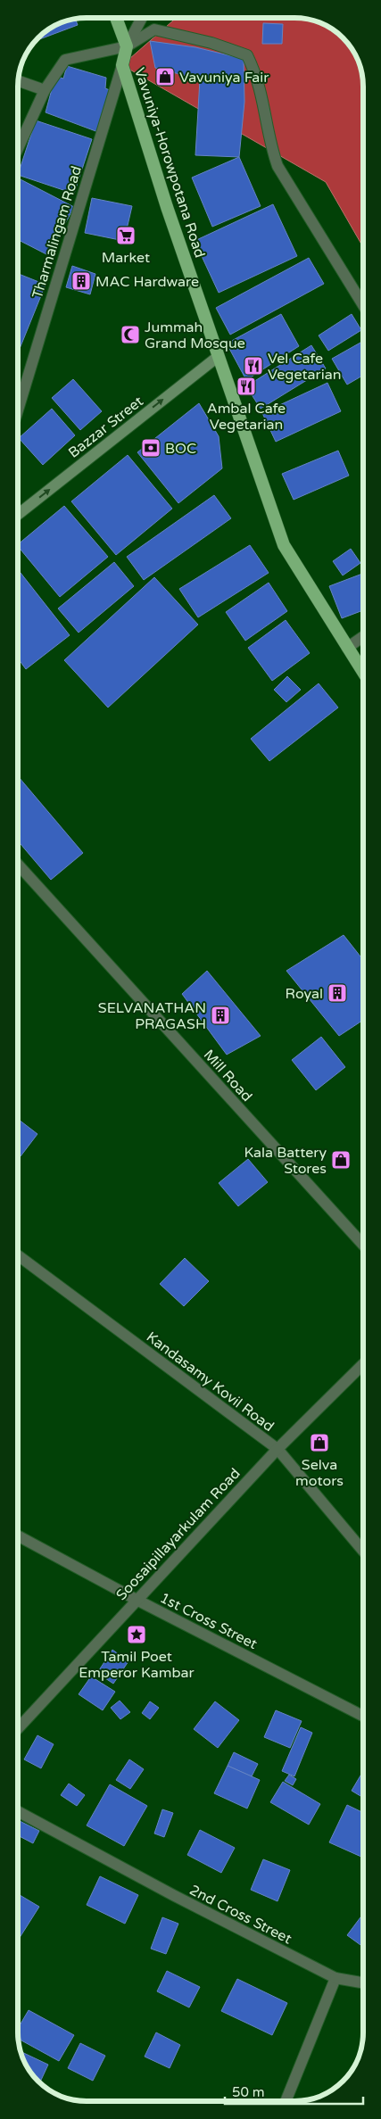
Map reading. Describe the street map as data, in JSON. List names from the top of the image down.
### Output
{
  "streets": {
    "highway": ["Vavuniya-Horowpotana Road"],
    "main road": ["Bazzar Street"],
    "street": [
      "Tharmalingam Road",
      "Mill Road",
      "Kandasamy Kovil Road",
      "Soosaipillayarkulam Road",
      "1st Cross Street",
      "2nd Cross Street"
    ]
  },
  "crossings": [
    ["Vavuniya-Horowpotana Road", "Tharmalingam Road"],
    ["Vavuniya-Horowpotana Road", "Bazzar Street"],
    ["Kandasamy Kovil Road", "Soosaipillayarkulam Road"],
    ["Soosaipillayarkulam Road", "1st Cross Street"]
  ],
  "one_way": ["Bazzar Street"],
  "places": {
    "shop": ["Vavuniya Fair", "Kala Battery Stores", "Selva motors"],
    "supermarket": ["Market"],
    "building": ["MAC Hardware", "Royal", "SELVANATHAN PRAGASH"],
    "mosque": ["Jummah Grand Mosque"],
    "restaurant": ["Vel Cafe Vegetarian", "Ambal Cafe Vegetarian"],
    "bank": ["BOC"],
    "place": ["Tamil Poet Emperor Kambar"]
  },
  "scale_bar": "50 m"
}
